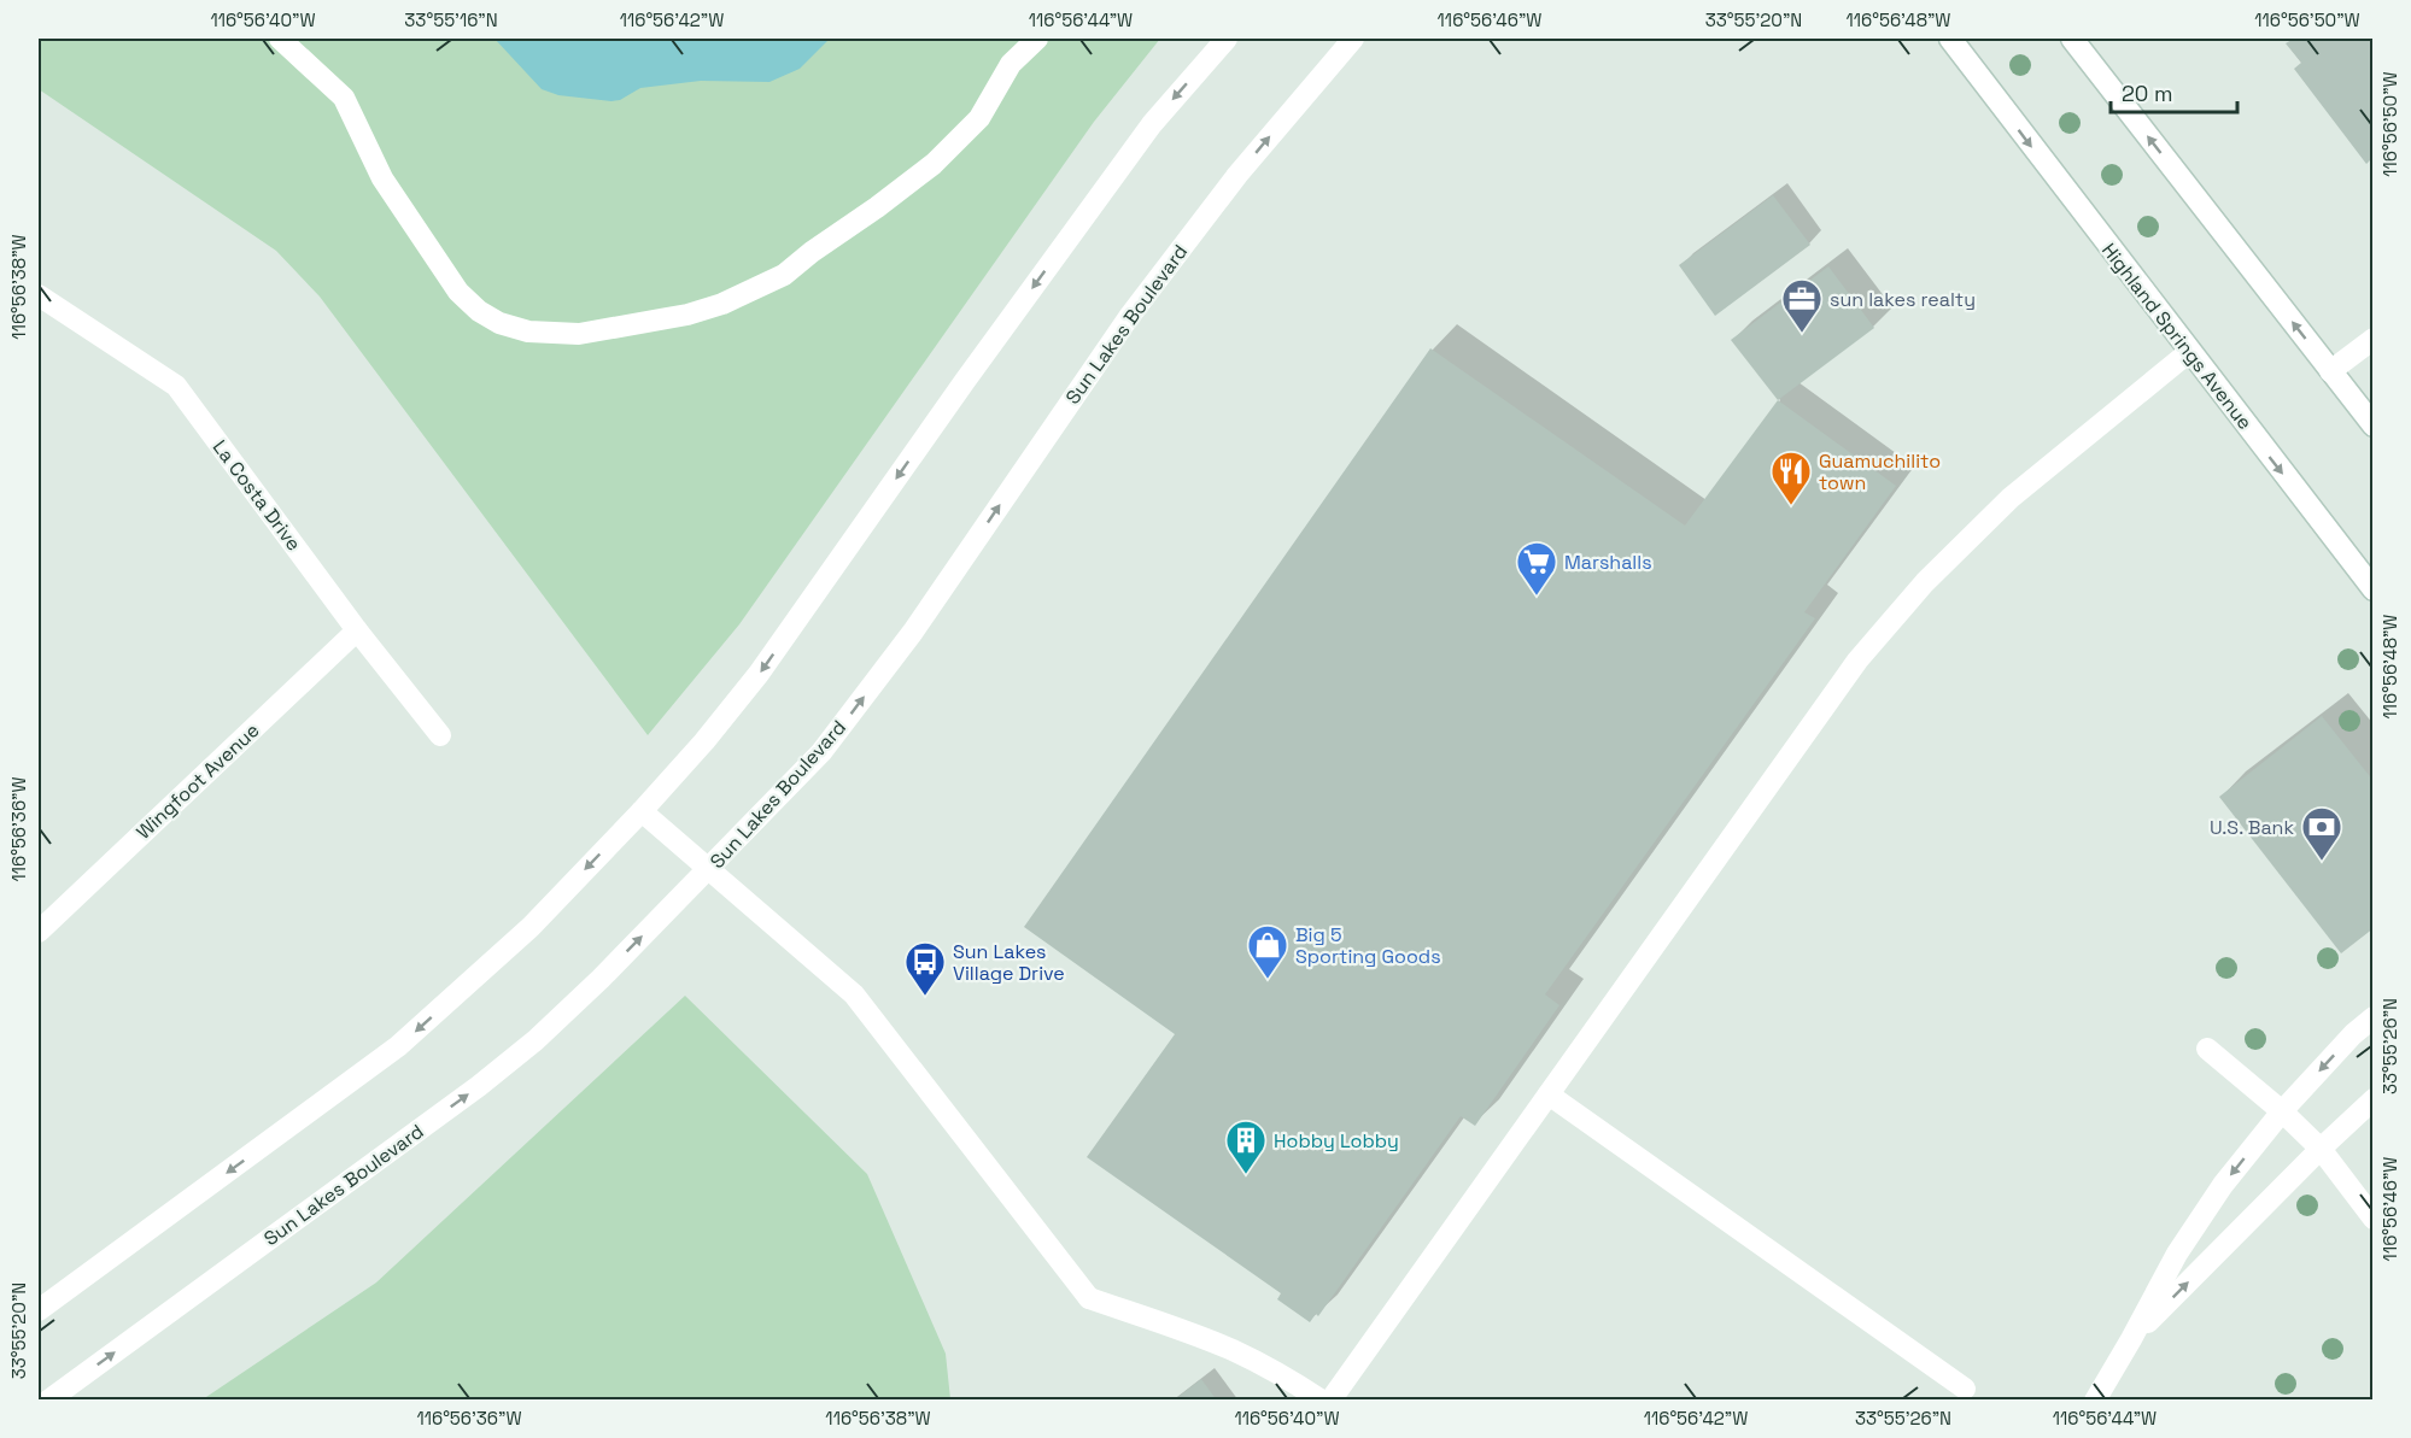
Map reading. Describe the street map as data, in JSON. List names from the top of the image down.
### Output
{
  "streets": {
    "street": [
      "Sun Lakes Boulevard",
      "Highland Springs Avenue",
      "La Costa Drive",
      "Wingfoot Avenue"
    ]
  },
  "crossings": [
    ["La Costa Drive", "Wingfoot Avenue"]
  ],
  "places": {
    "office": ["sun lakes realty"],
    "restaurant": ["Guamuchilito town"],
    "supermarket": ["Marshalls"],
    "bank": ["U.S. Bank"],
    "shop": ["Big 5 Sporting Goods"],
    "bus stop": ["Sun Lakes Village Drive"],
    "building": ["Hobby Lobby"]
  },
  "scale_bar": "20 m",
  "coordinates": [
    "116°56'40\"W",
    "33°55'16\"N",
    "116°56'42\"W",
    "116°56'44\"W",
    "116°56'46\"W",
    "33°55'20\"N",
    "116°56'48\"W",
    "116°56'50\"W",
    "116°56'38\"W",
    "116°56'36\"W",
    "33°55'26\"N"
  ]
}
